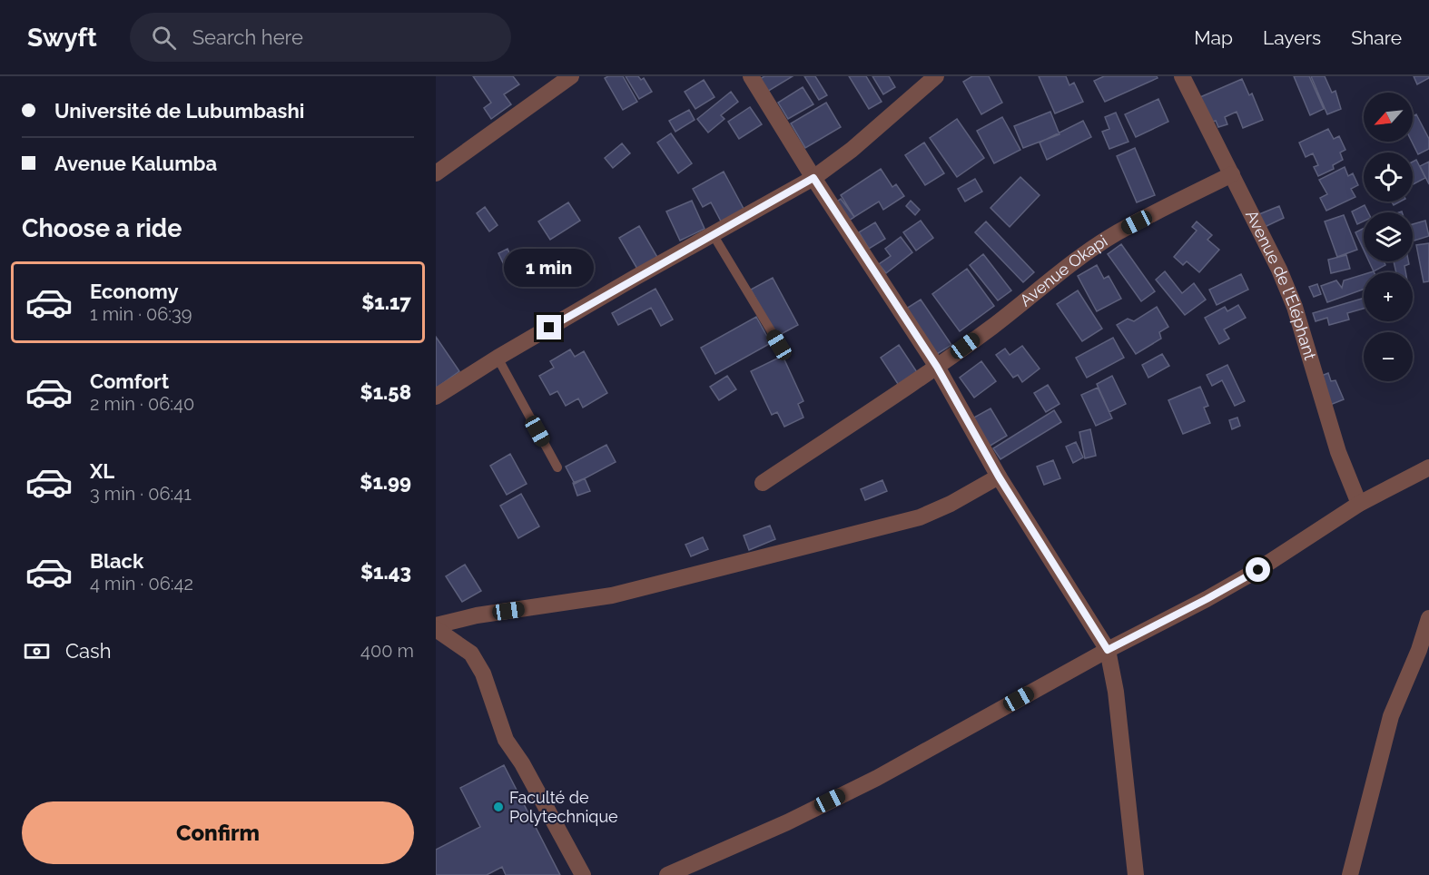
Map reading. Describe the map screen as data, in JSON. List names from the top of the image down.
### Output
{
  "streets": {
    "street": ["Avenue Okapi", "Avenue de l'Eléphant"]
  },
  "crossings": [
    ["Avenue Okapi", "Avenue de l'Eléphant"]
  ],
  "places": ["Faculté de Polytechnique"],
  "north": "bottom left",
  "page": {
    "header": "Swyft",
    "search": "Search here",
    "nav": ["Map", "Layers", "Share"],
    "banner": ["Université de Lubumbashi", "Avenue Kalumba"],
    "map_buttons": ["+", "−"],
    "heading": "Choose a ride",
    "bubble": "1 min",
    "list": [
      {
        "name": "Economy",
        "note": "1 min · 06:39",
        "value": "$1.17"
      },
      {
        "name": "Comfort",
        "note": "2 min · 06:40",
        "value": "$1.58"
      },
      {
        "name": "XL",
        "note": "3 min · 06:41",
        "value": "$1.99"
      },
      {
        "name": "Black",
        "note": "4 min · 06:42",
        "value": "$1.43"
      }
    ],
    "pay": ["Cash", "400 m"],
    "buttons": "Confirm"
  }
}
